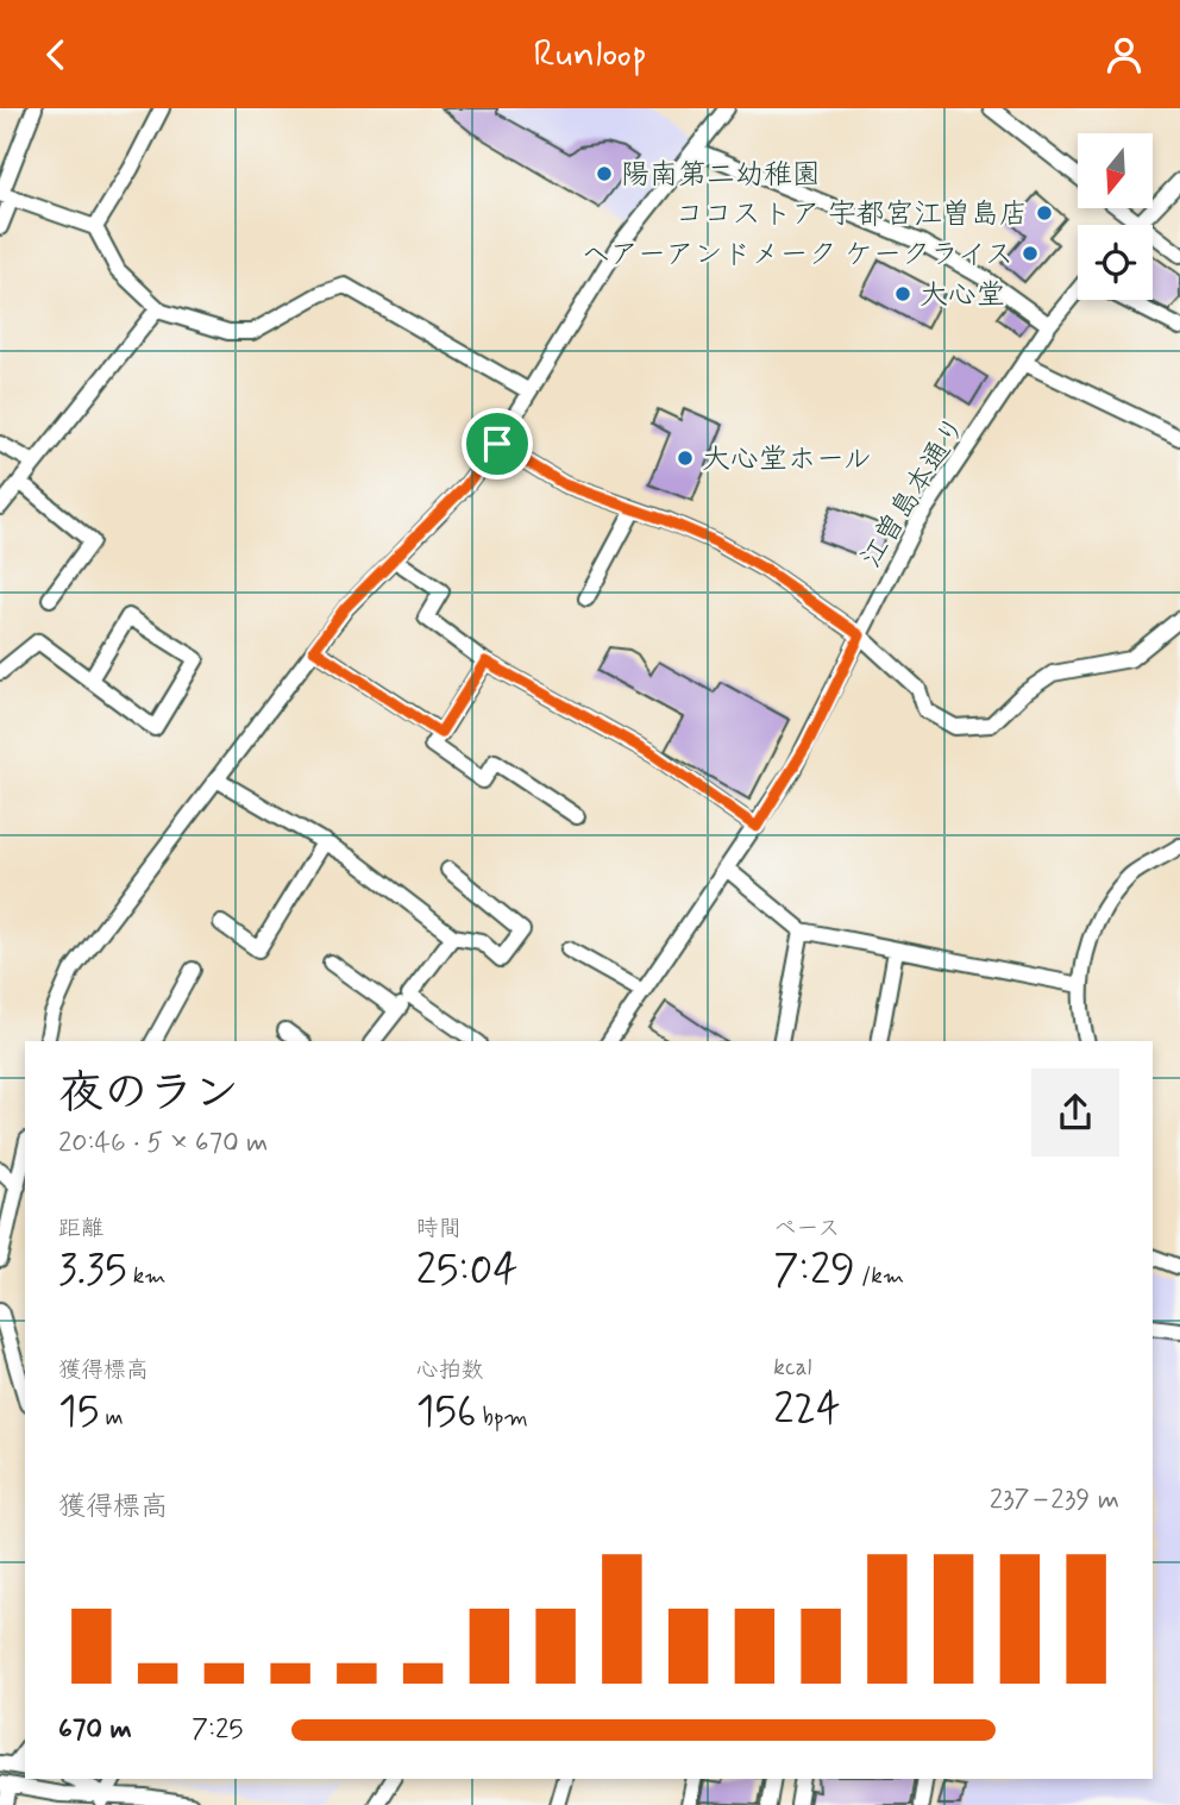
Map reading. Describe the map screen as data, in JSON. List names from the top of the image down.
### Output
{
  "streets": {
    "street": ["江曽島本通り"]
  },
  "places": [
    "陽南第二幼稚園",
    "ココストア 宇都宮江曽島店",
    "ヘアーアンドメーク ケークライス",
    "大心堂",
    "大心堂ホール"
  ],
  "north": "bottom",
  "page": {
    "header": "Runloop",
    "heading": ["夜のラン", "20:46 · 5 × 670 m"],
    "stats": [
      ["距離", "3.35 km"],
      ["時間", "25:04"],
      ["ペース", "7:29 /km"],
      ["獲得標高", "15 m"],
      ["心拍数", "156 bpm"],
      ["kcal", "224"]
    ],
    "chart": ["獲得標高", "237–239 m"],
    "list": [
      {
        "name": "670 m",
        "note": "7:25"
      }
    ]
  }
}
